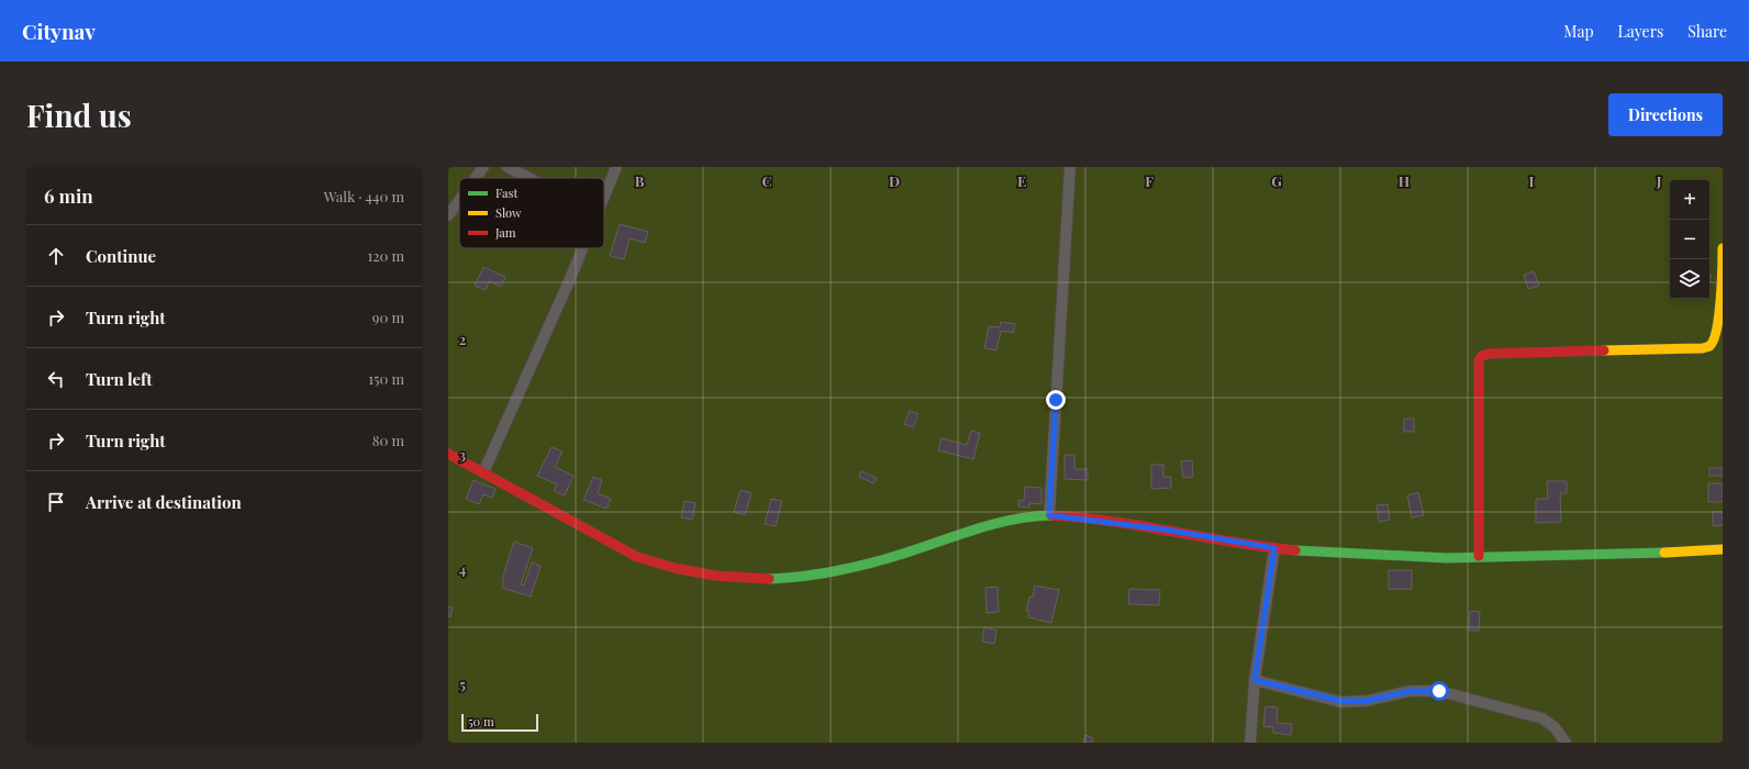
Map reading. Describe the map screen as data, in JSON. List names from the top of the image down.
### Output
{
  "legend": ["Fast", "Slow", "Jam"],
  "scale_bar": "50 m",
  "page": {
    "header": "Citynav",
    "nav": ["Map", "Layers", "Share"],
    "buttons": "Directions",
    "title": "Find us",
    "heading": ["6 min", "Walk · 440 m"],
    "map_buttons": ["+", "−"],
    "list": [
      ["Continue", "120 m"],
      ["Turn right", "90 m"],
      ["Turn left", "150 m"],
      ["Turn right", "80 m"],
      "Arrive at destination"
    ],
    "scale": "50 m"
  },
  "grid": {
    "columns": [
      "B",
      "C",
      "D",
      "E",
      "F",
      "G",
      "H",
      "I",
      "J"
    ],
    "rows": [
      "2",
      "3",
      "4",
      "5"
    ]
  }
}
